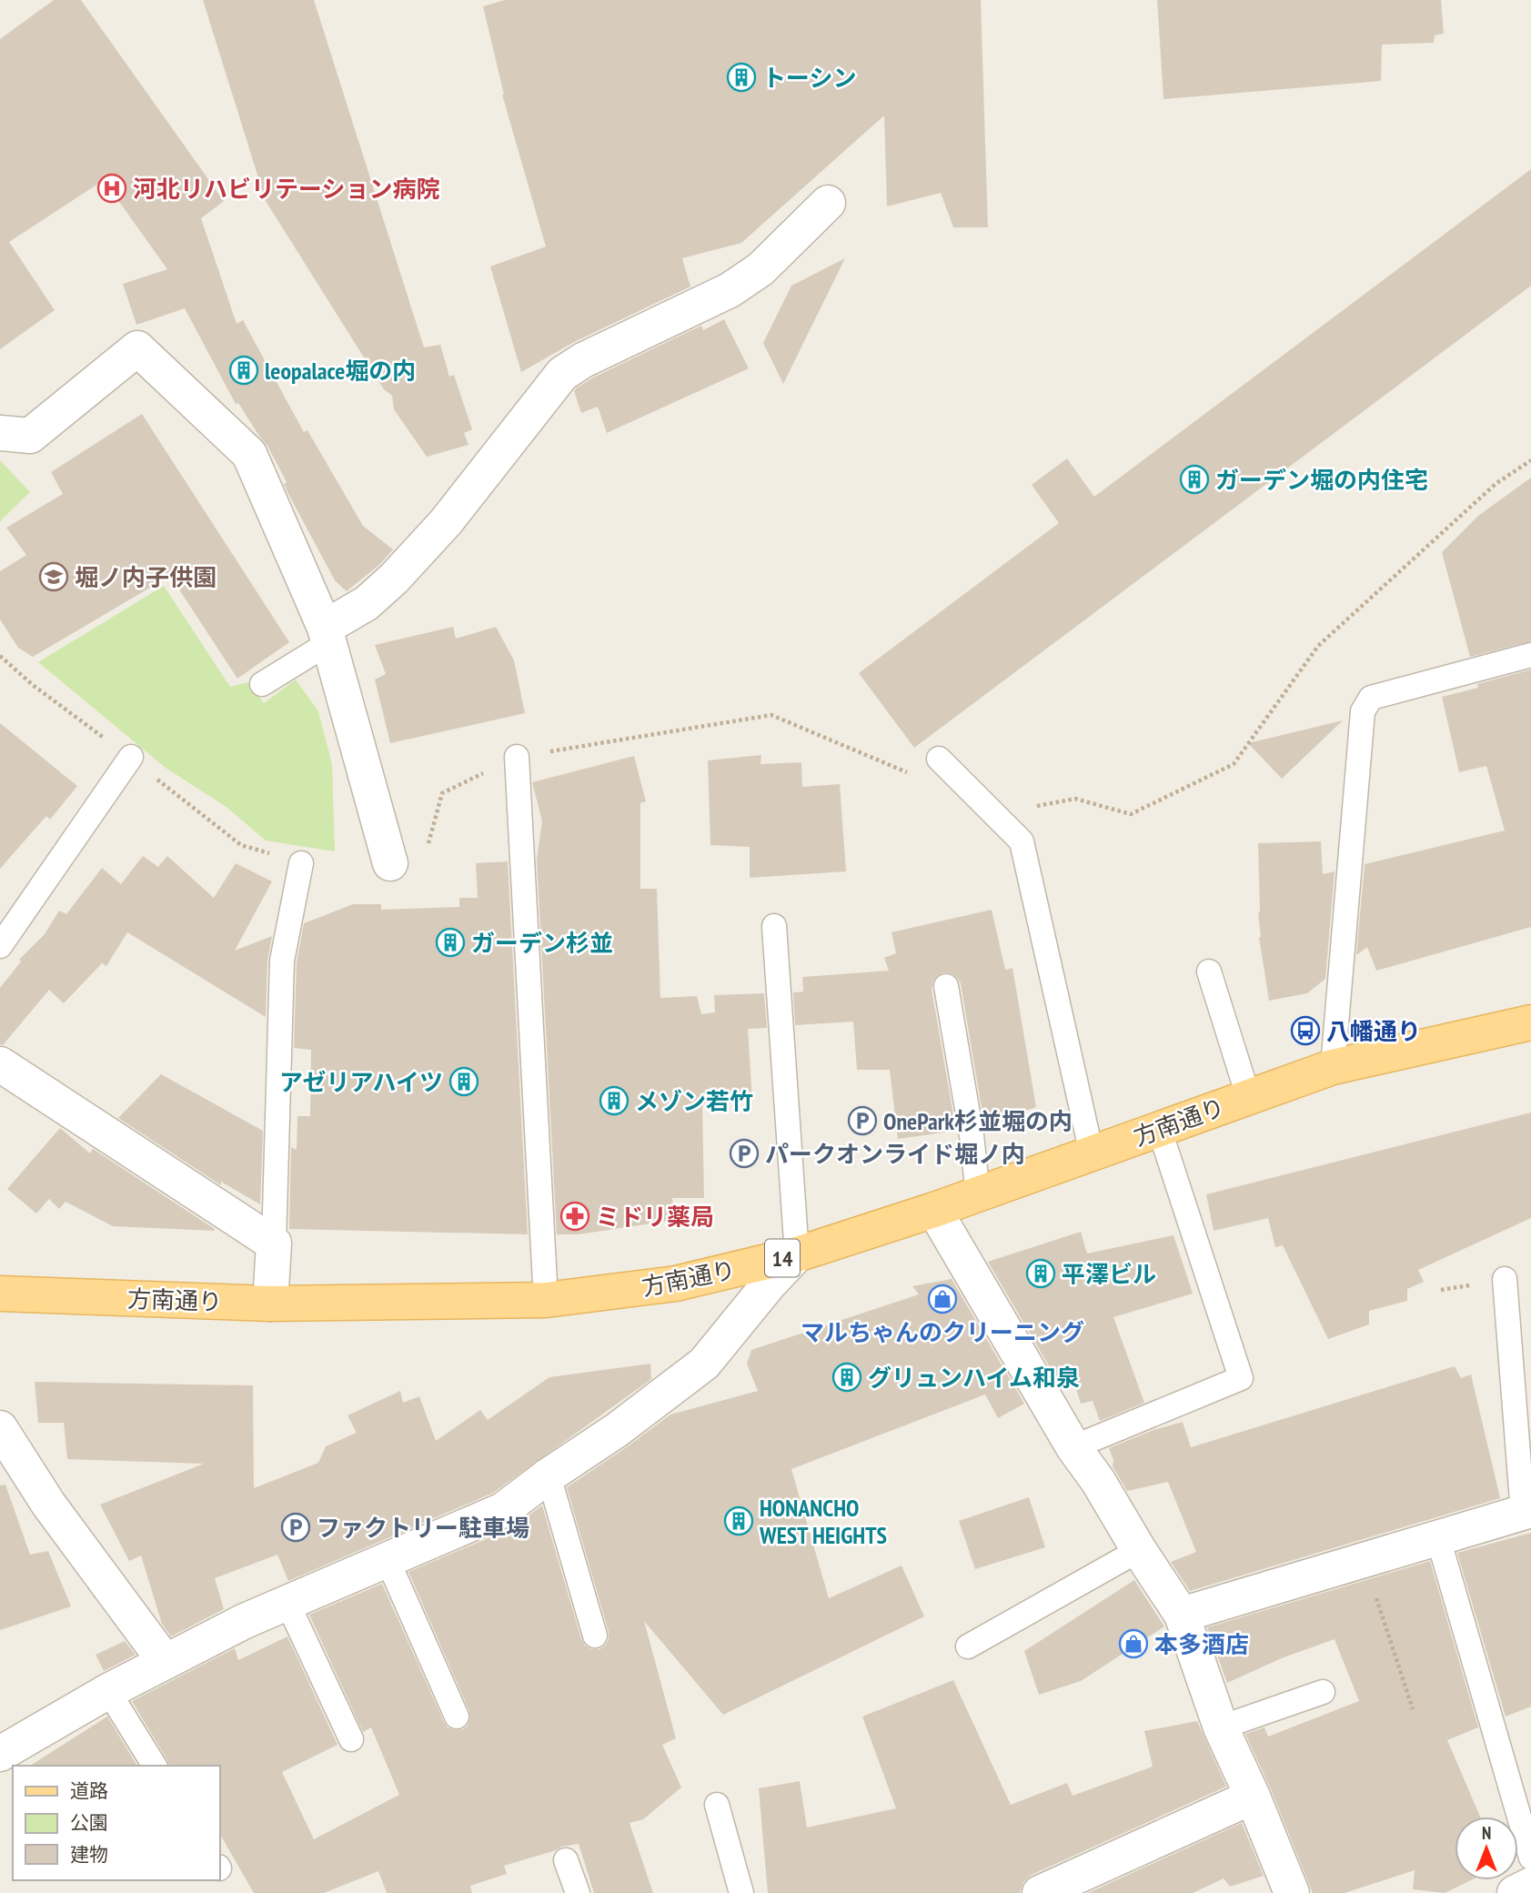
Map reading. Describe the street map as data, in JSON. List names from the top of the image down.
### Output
{
  "streets": {
    "main road": ["方南通り", "14"]
  },
  "places": {
    "building": [
      "トーシン",
      "leopalace堀の内",
      "ガーデン堀の内住宅",
      "ガーデン杉並",
      "アゼリアハイツ",
      "メゾン若竹",
      "平澤ビル",
      "グリュンハイム和泉",
      "HONANCHO WEST HEIGHTS"
    ],
    "hospital": ["河北リハビリテーション病院"],
    "school or university": ["堀ノ内子供園"],
    "bus stop": ["八幡通り"],
    "parking": ["OnePark杉並堀の内", "パークオンライド堀ノ内", "ファクトリー駐車場"],
    "pharmacy": ["ミドリ薬局"],
    "shop": ["マルちゃんのクリーニング", "本多酒店"]
  },
  "legend": ["道路", "公園", "建物"],
  "north": "top"
}
